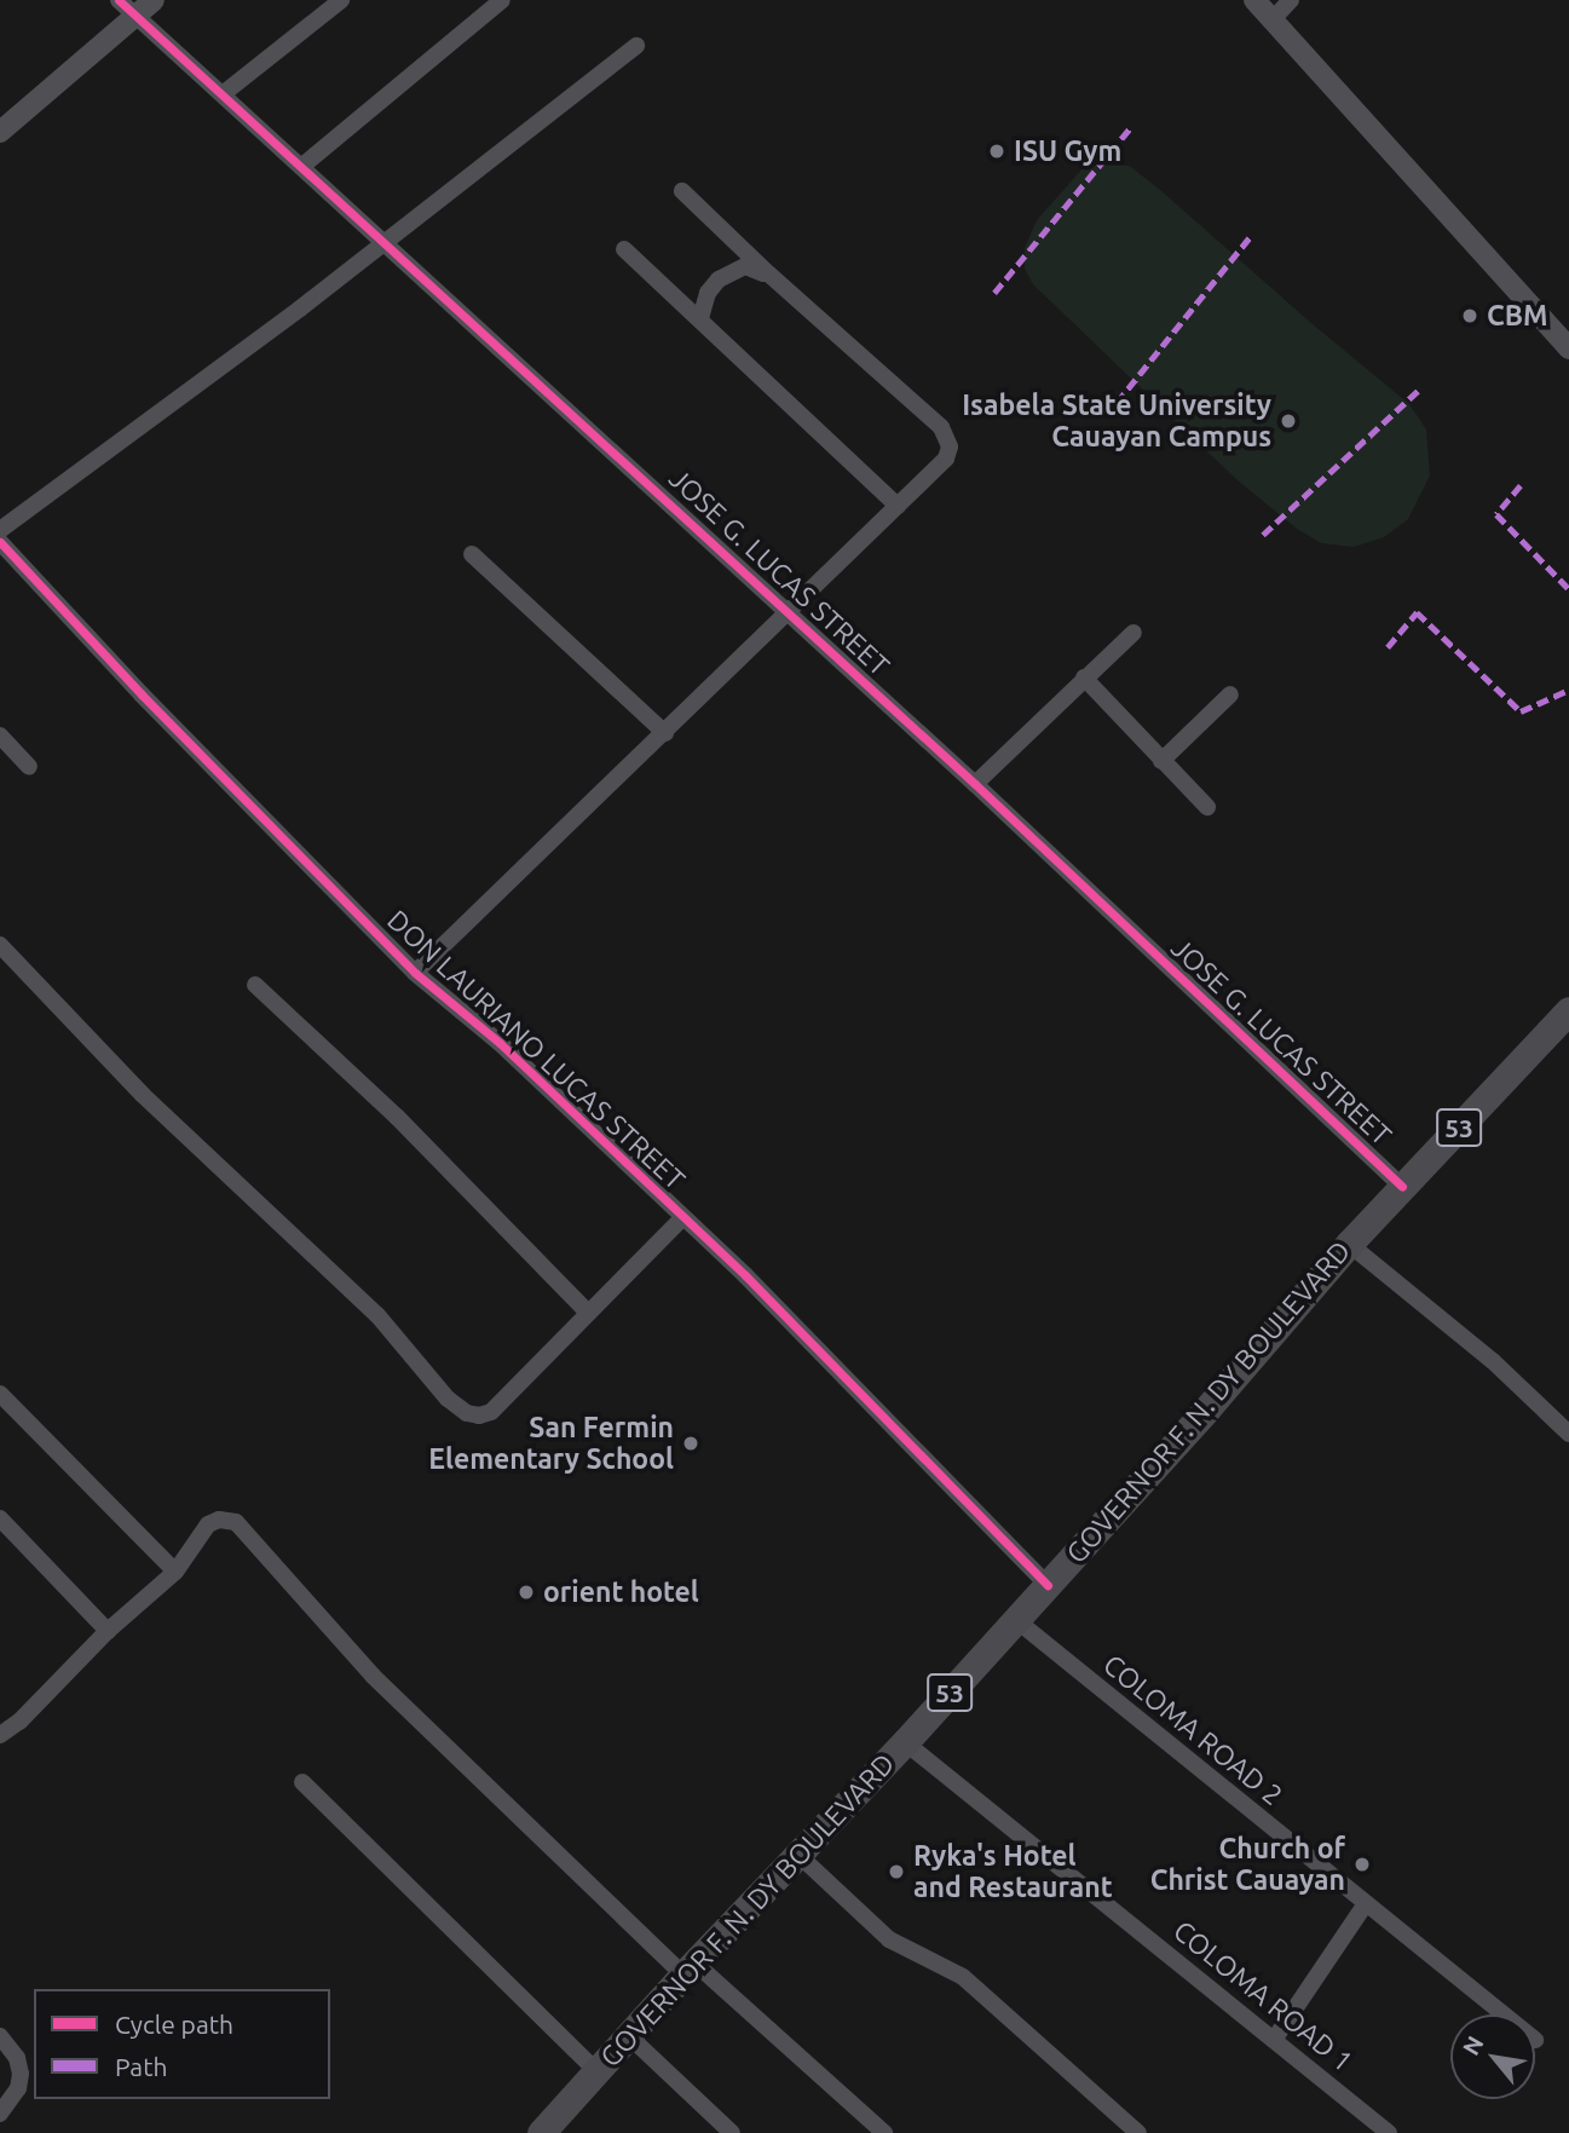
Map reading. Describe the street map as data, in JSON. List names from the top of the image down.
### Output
{
  "streets": {
    "highway": ["53", "GOVERNOR F. N. DY BOULEVARD"],
    "street": [
      "JOSE G. LUCAS STREET",
      "DON LAURIANO LUCAS STREET",
      "COLOMA ROAD 2",
      "COLOMA ROAD 1"
    ]
  },
  "crossings": [
    ["JOSE G. LUCAS STREET", "GOVERNOR F. N. DY BOULEVARD"],
    ["DON LAURIANO LUCAS STREET", "GOVERNOR F. N. DY BOULEVARD"],
    ["GOVERNOR F. N. DY BOULEVARD", "COLOMA ROAD 2"],
    ["GOVERNOR F. N. DY BOULEVARD", "COLOMA ROAD 1"]
  ],
  "places": [
    "ISU Gym",
    "CBM",
    "Isabela State University Cauayan Campus",
    "San Fermin Elementary School",
    "orient hotel",
    "Church of Christ Cauayan",
    "Ryka's Hotel and Restaurant"
  ],
  "legend": ["Cycle path", "Path"],
  "north": "top left"
}
